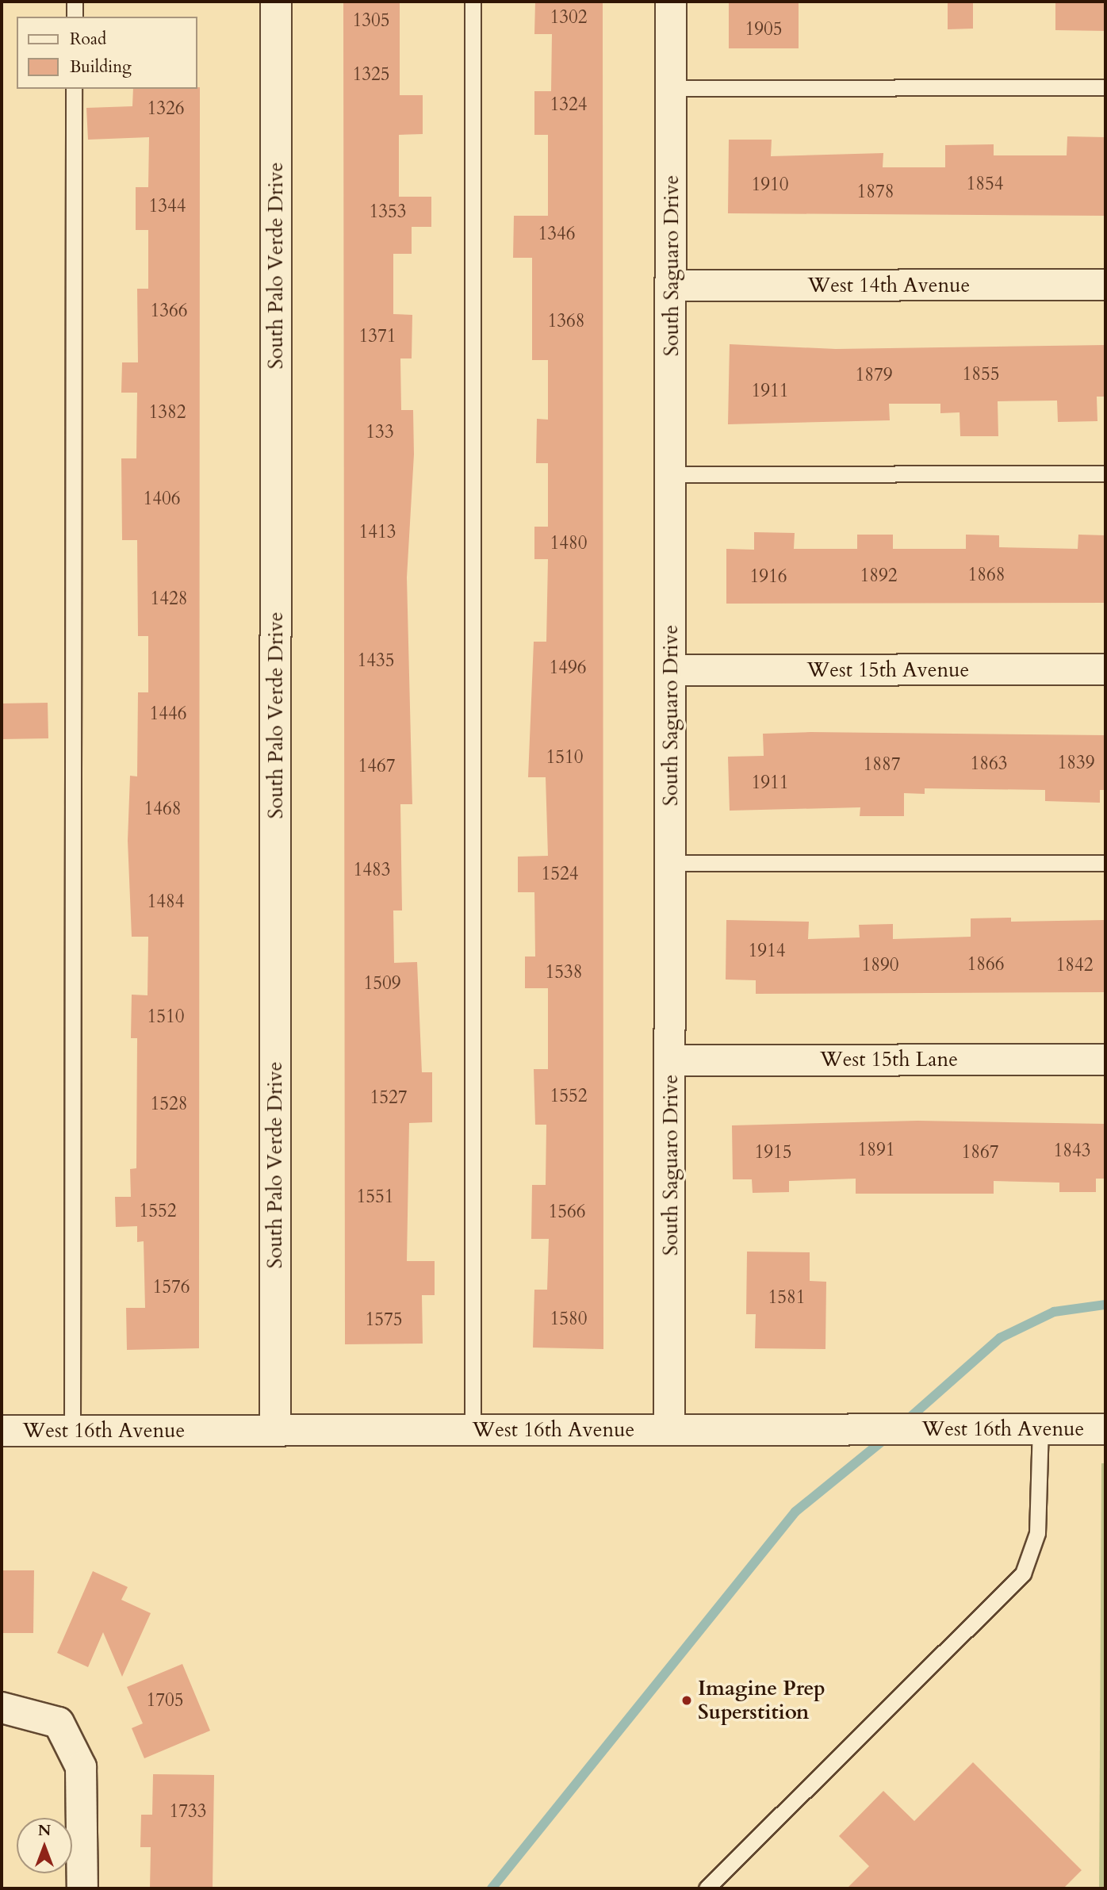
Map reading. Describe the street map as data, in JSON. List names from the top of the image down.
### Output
{
  "streets": {
    "street": [
      "South Palo Verde Drive",
      "South Saguaro Drive",
      "West 14th Avenue",
      "West 15th Avenue",
      "West 15th Lane",
      "West 16th Avenue"
    ]
  },
  "crossings": [
    ["South Palo Verde Drive", "West 16th Avenue"],
    ["South Saguaro Drive", "West 14th Avenue"],
    ["South Saguaro Drive", "West 15th Avenue"],
    ["South Saguaro Drive", "West 15th Lane"],
    ["South Saguaro Drive", "West 16th Avenue"]
  ],
  "places": ["Imagine Prep Superstition"],
  "house_numbers": [
    "1302",
    "1305",
    "1905",
    "1325",
    "1324",
    "1326",
    "1854",
    "1910",
    "1878",
    "1344",
    "1353",
    "1346",
    "1366",
    "1368",
    "1371",
    "1855",
    "1879",
    "1911",
    "1382",
    "133",
    "1406",
    "1413",
    "1480",
    "1868",
    "1892",
    "1916",
    "1428",
    "1435",
    "1496",
    "1446",
    "1510",
    "1839",
    "1863",
    "1887",
    "1467",
    "1911",
    "1468",
    "1483",
    "1524",
    "1484",
    "1914",
    "1866",
    "1890",
    "1842",
    "1538",
    "1509",
    "1510",
    "1552",
    "1527",
    "1528",
    "1891",
    "1843",
    "1915",
    "1867",
    "1551",
    "1552",
    "1566",
    "1576",
    "1581",
    "1580",
    "1575",
    "1705",
    "1733"
  ],
  "legend": ["Road", "Building"],
  "north": "top"
}
